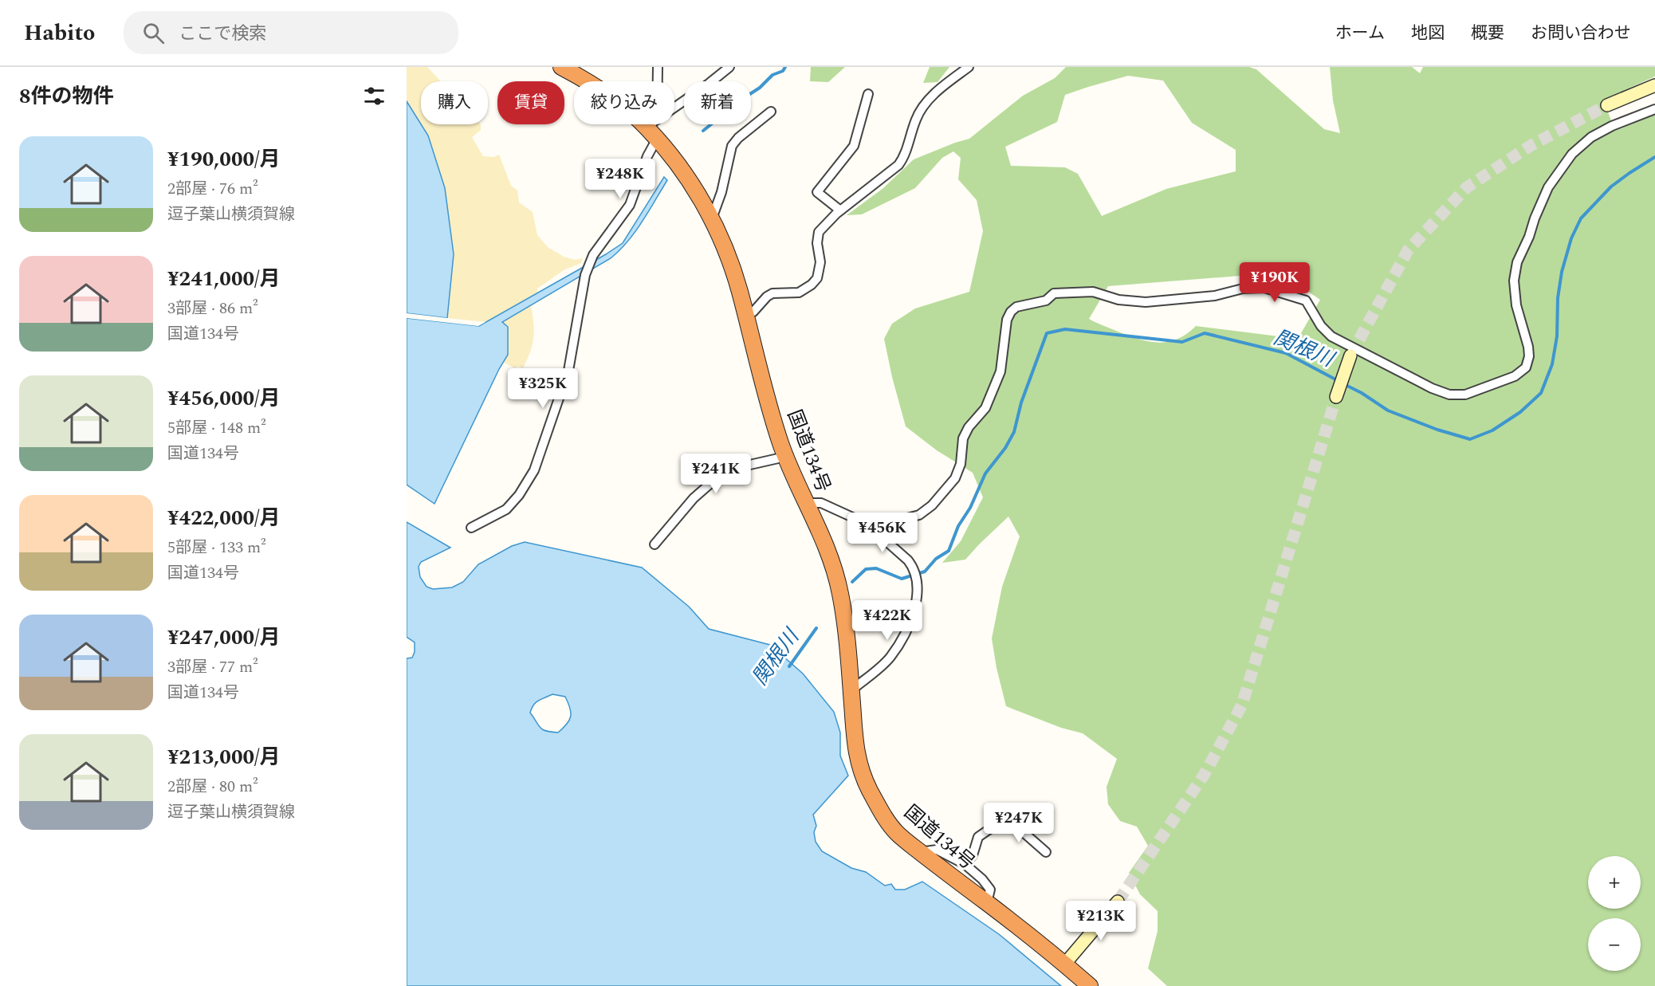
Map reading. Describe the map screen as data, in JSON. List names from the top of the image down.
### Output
{
  "streets": {
    "highway": ["国道134号"]
  },
  "water": ["関根川"],
  "page": {
    "header": "Habito",
    "search": "ここで検索",
    "nav": [
      "ホーム",
      "地図",
      "概要",
      "お問い合わせ"
    ],
    "heading": "8件の物件",
    "chip": [
      "購入",
      "賃貸",
      "絞り込み",
      "新着"
    ],
    "list": [
      {
        "name": "¥190,000/月",
        "note": "2部屋 · 76 m² · 逗子葉山横須賀線"
      },
      {
        "name": "¥241,000/月",
        "note": "3部屋 · 86 m² · 国道134号"
      },
      {
        "name": "¥456,000/月",
        "note": "5部屋 · 148 m² · 国道134号"
      },
      {
        "name": "¥422,000/月",
        "note": "5部屋 · 133 m² · 国道134号"
      },
      {
        "name": "¥247,000/月",
        "note": "3部屋 · 77 m² · 国道134号"
      },
      {
        "name": "¥213,000/月",
        "note": "2部屋 · 80 m² · 逗子葉山横須賀線"
      }
    ],
    "price": [
      "¥248K",
      "¥190K",
      "¥325K",
      "¥241K",
      "¥456K",
      "¥422K",
      "¥247K",
      "¥213K"
    ],
    "map_buttons": ["+", "−"]
  }
}
